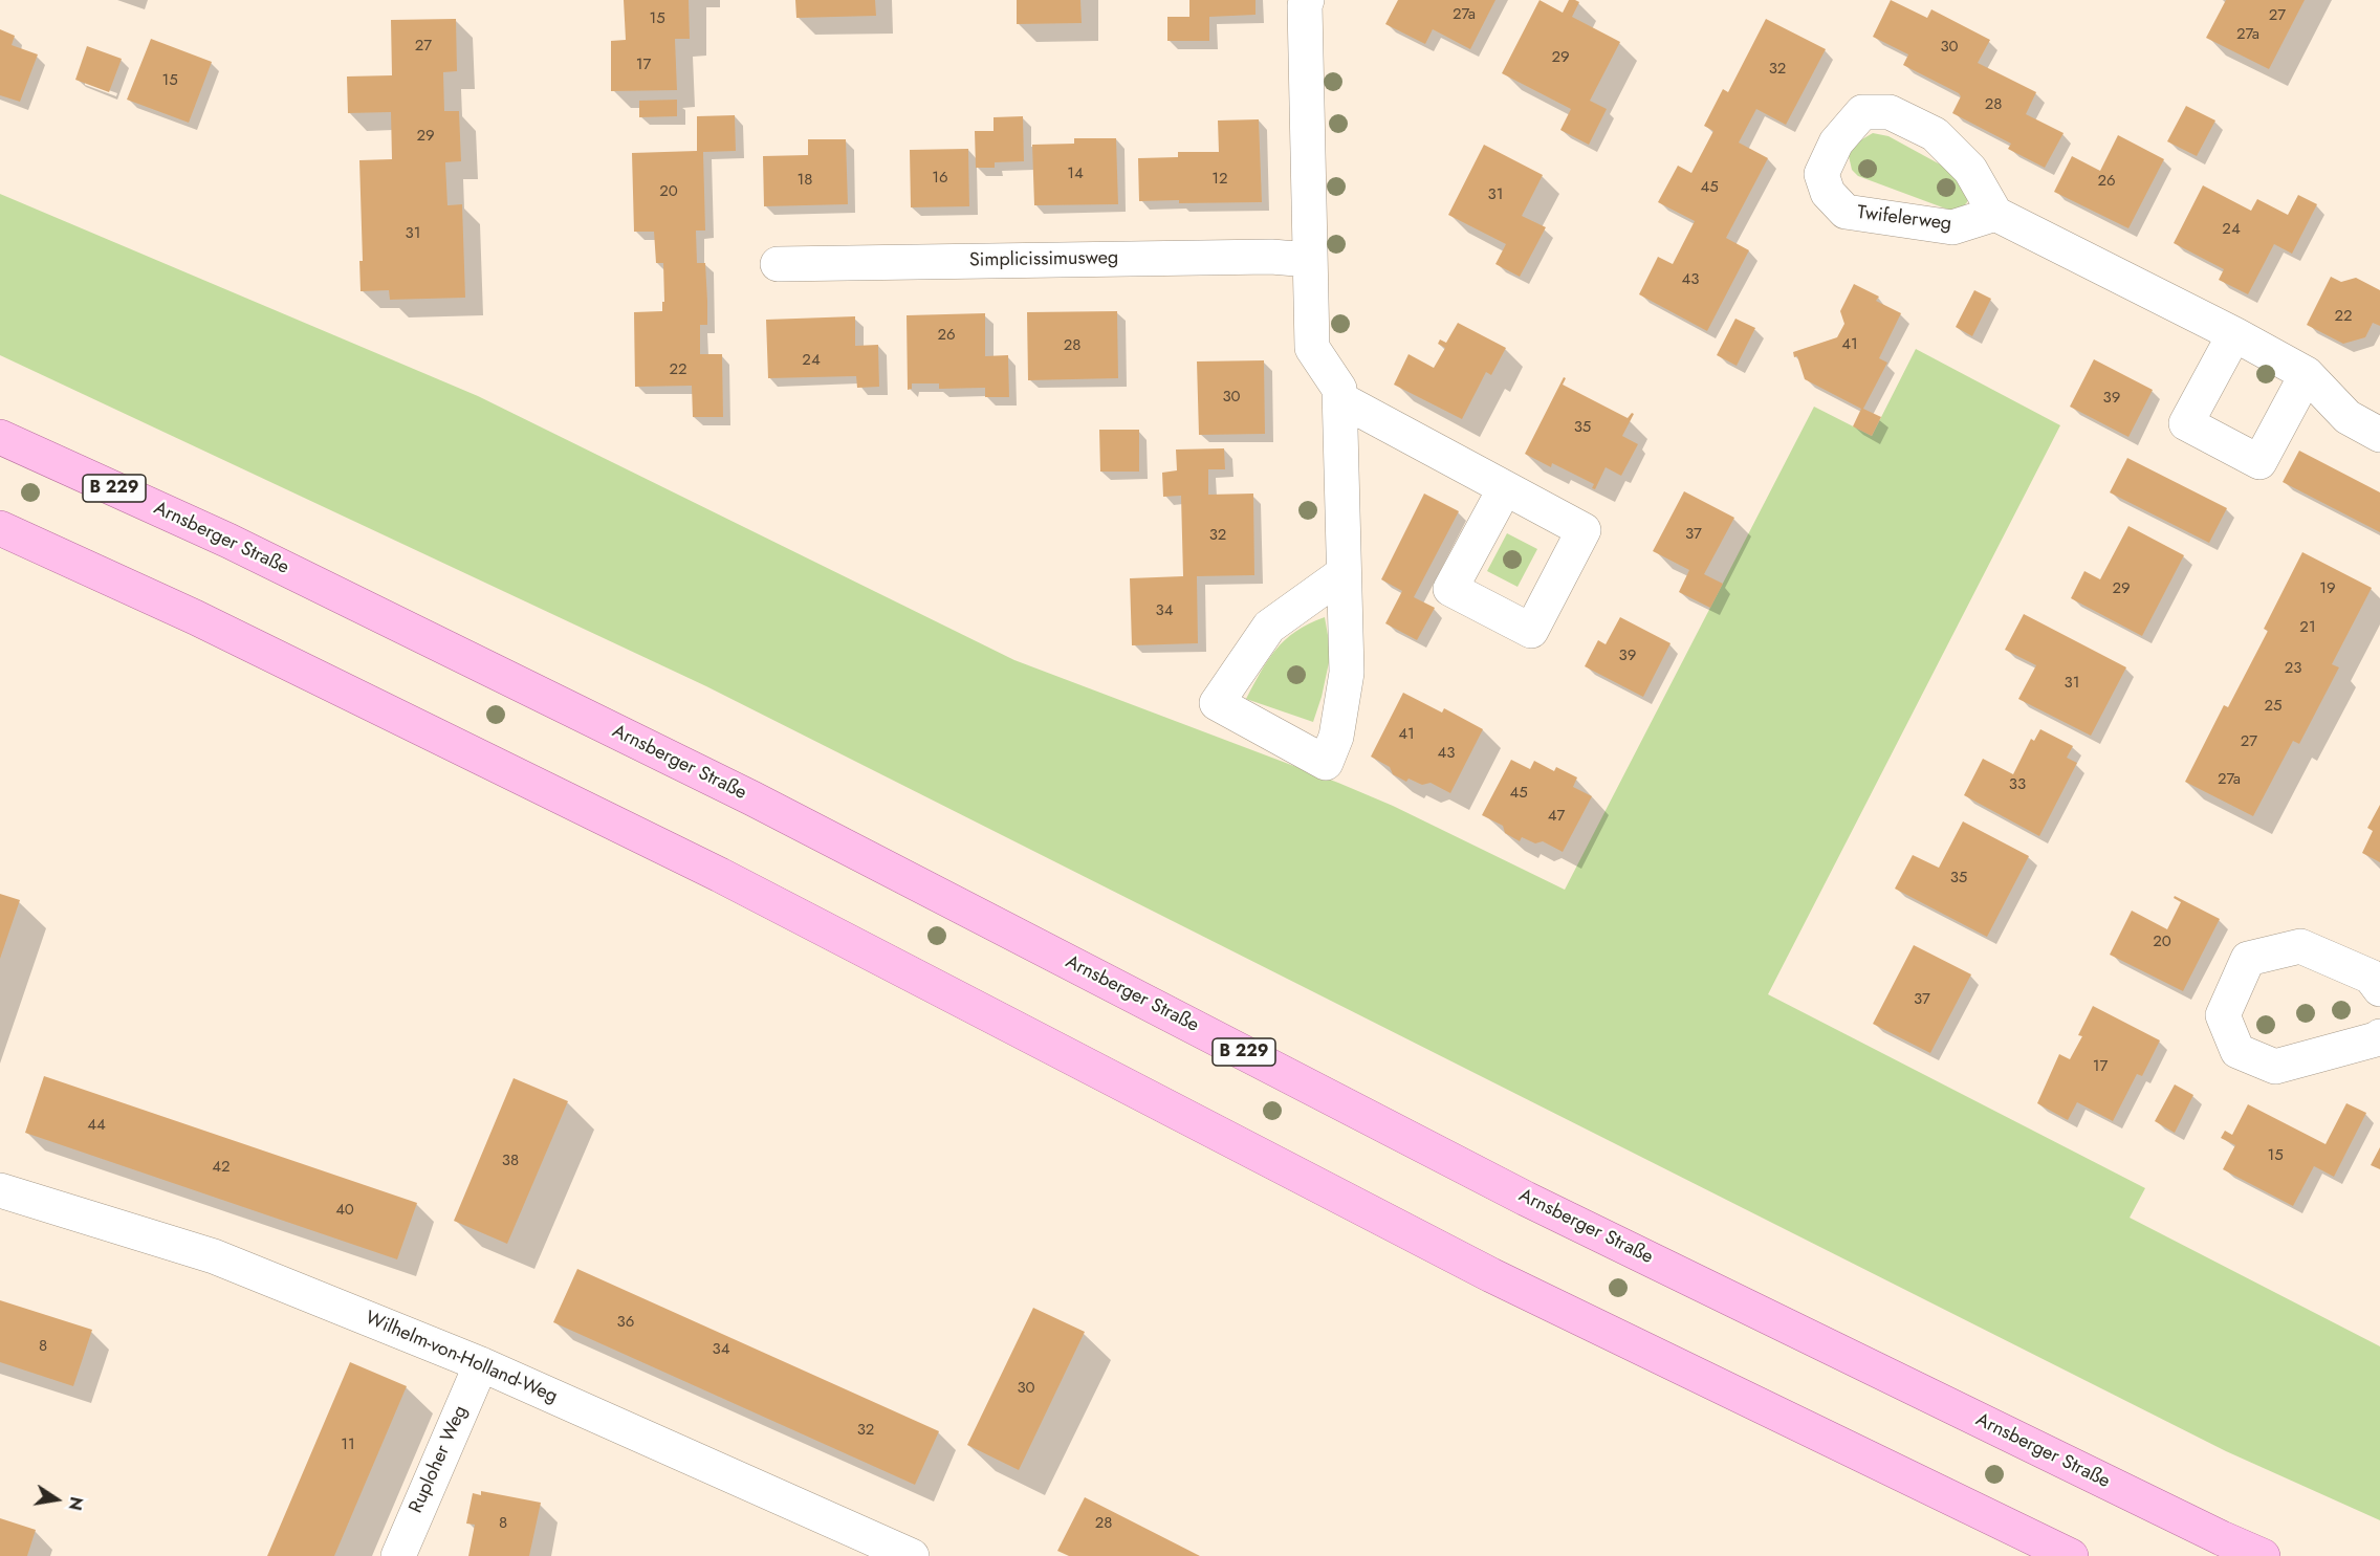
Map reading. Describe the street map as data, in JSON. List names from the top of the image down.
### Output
{
  "streets": {
    "main road": ["B 229", "Arnsberger Straße"],
    "street": [
      "Twifelerweg",
      "Simplicissimusweg",
      "Wilhelm-von-Holland-Weg",
      "Ruploher Weg"
    ]
  },
  "crossings": [
    ["Wilhelm-von-Holland-Weg", "Ruploher Weg"]
  ],
  "house_numbers": [
    "27a",
    "27",
    "15",
    "27a",
    "27",
    "30",
    "29",
    "17",
    "32",
    "15",
    "28",
    "29",
    "14",
    "16",
    "12",
    "18",
    "26",
    "45",
    "20",
    "31",
    "24",
    "31",
    "43",
    "22",
    "26",
    "41",
    "28",
    "24",
    "22",
    "30",
    "39",
    "35",
    "37",
    "32",
    "29",
    "19",
    "34",
    "21",
    "39",
    "23",
    "31",
    "25",
    "41",
    "27",
    "43",
    "27a",
    "33",
    "45",
    "47",
    "35",
    "20",
    "37",
    "17",
    "44",
    "15",
    "38",
    "42",
    "40",
    "36",
    "8",
    "34",
    "30",
    "32",
    "11",
    "8",
    "28"
  ],
  "north": "right"
}
